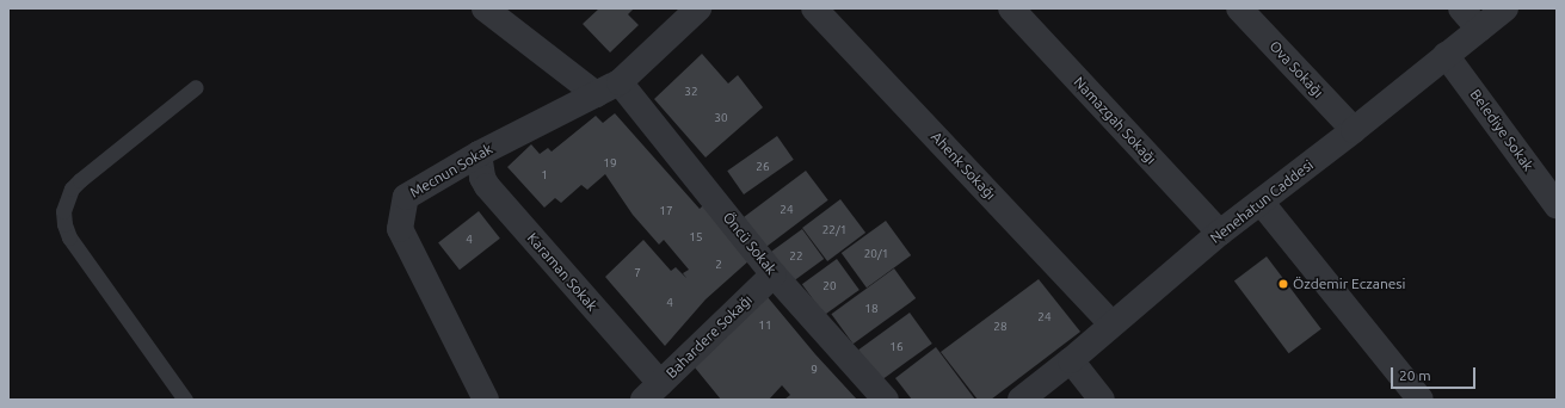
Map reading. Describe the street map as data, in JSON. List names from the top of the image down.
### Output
{
  "streets": {
    "street": [
      "Ova Sokağı",
      "Namazgah Sokağı",
      "Belediye Sokak",
      "Ahenk Sokağı",
      "Mecnun Sokak",
      "Nenehatun Caddesi",
      "Öncü Sokak",
      "Karaman Sokak",
      "Bahardere Sokağı"
    ]
  },
  "crossings": [
    ["Ova Sokağı", "Nenehatun Caddesi"],
    ["Namazgah Sokağı", "Nenehatun Caddesi"],
    ["Belediye Sokak", "Nenehatun Caddesi"],
    ["Ahenk Sokağı", "Nenehatun Caddesi"],
    ["Mecnun Sokak", "Öncü Sokak"],
    ["Mecnun Sokak", "Karaman Sokak"],
    ["Öncü Sokak", "Bahardere Sokağı"],
    ["Karaman Sokak", "Bahardere Sokağı"]
  ],
  "places": ["Özdemir Eczanesi"],
  "house_numbers": [
    "32",
    "30",
    "19",
    "26",
    "1",
    "24",
    "17",
    "22/1",
    "15",
    "4",
    "20/1",
    "22",
    "2",
    "7",
    "20",
    "4",
    "18",
    "24",
    "11",
    "28",
    "16",
    "9"
  ],
  "scale_bar": "20 m"
}
